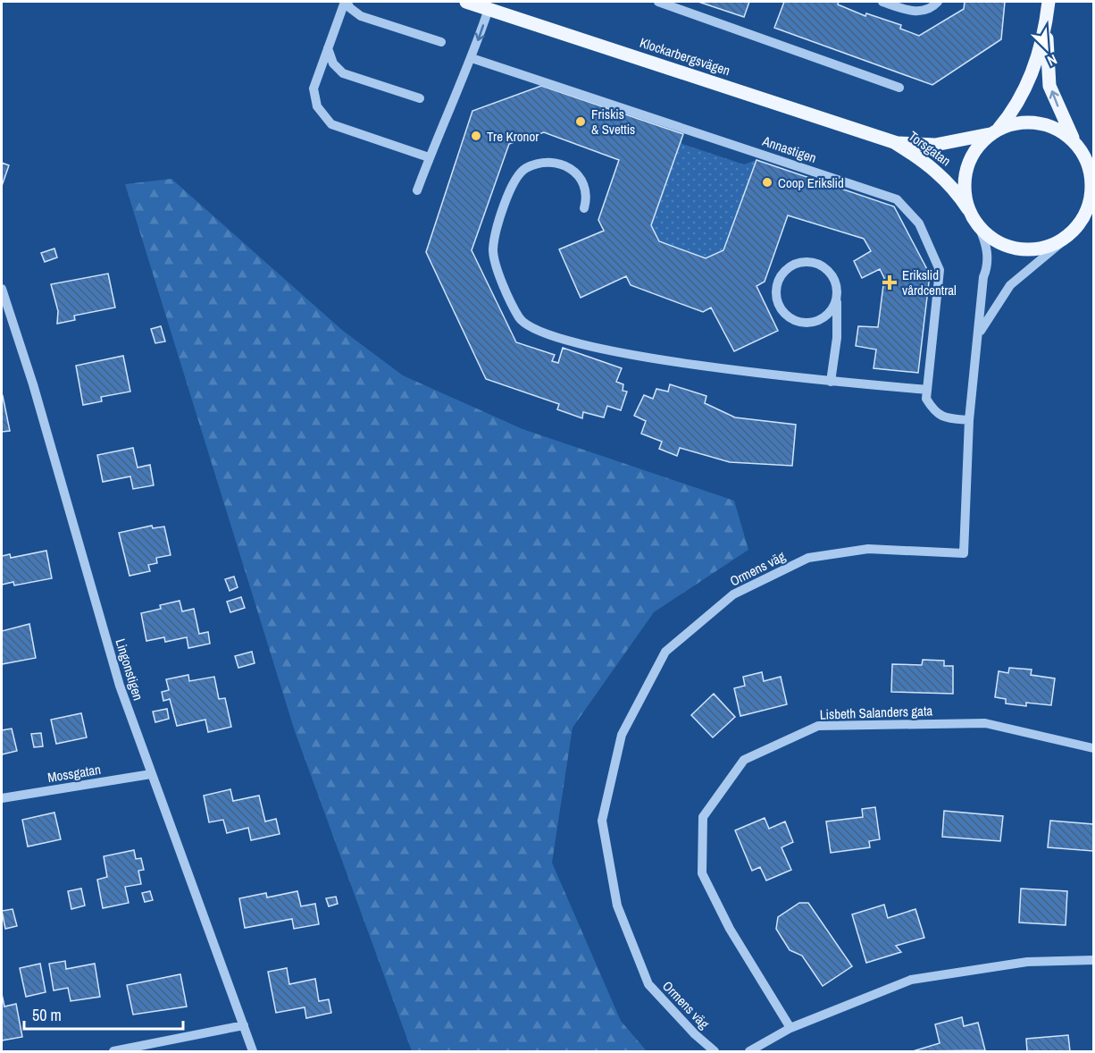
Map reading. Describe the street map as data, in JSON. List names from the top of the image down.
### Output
{
  "streets": {
    "main road": ["Klockarbergsvägen", "Torsgatan"],
    "street": [
      "Annastigen",
      "Ormens väg",
      "Lingonstigen",
      "Lisbeth Salanders gata",
      "Mossgatan"
    ]
  },
  "crossings": [
    ["Klockarbergsvägen", "Torsgatan"],
    ["Torsgatan", "Ormens väg"],
    ["Annastigen", "Ormens väg"],
    ["Lingonstigen", "Mossgatan"]
  ],
  "places": {
    "other": ["Friskis & Svettis", "Tre Kronor", "Coop Erikslid"],
    "health": ["Erikslid vårdcentral"]
  },
  "scale_bar": "50 m",
  "north": "bottom right"
}
